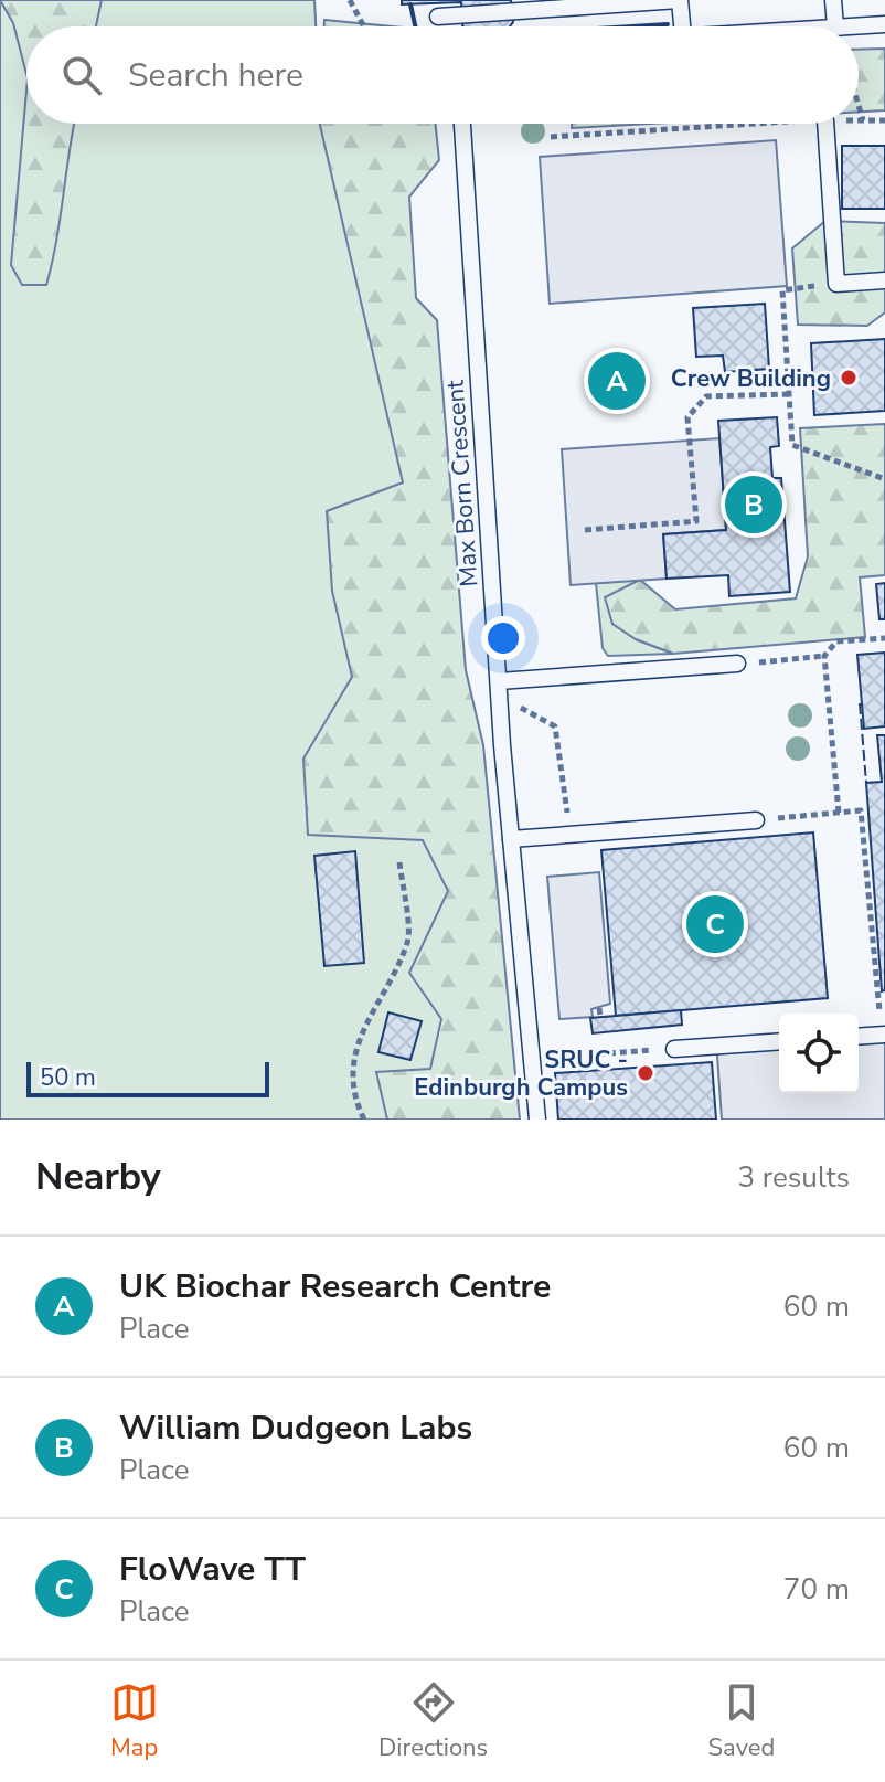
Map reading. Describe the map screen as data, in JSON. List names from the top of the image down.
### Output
{
  "streets": {
    "lane": ["Max Born Crescent"]
  },
  "places": ["Crew Building", "SRUC - Edinburgh Campus"],
  "scale_bar": "50 m",
  "page": {
    "search": "Search here",
    "pins": ["A", "B", "C"],
    "scale": "50 m",
    "heading": ["Nearby", "3 results"],
    "list": [
      {
        "mark": "A",
        "name": "UK Biochar Research Centre",
        "note": "Place",
        "value": "60 m"
      },
      {
        "mark": "B",
        "name": "William Dudgeon Labs",
        "note": "Place",
        "value": "60 m"
      },
      {
        "mark": "C",
        "name": "FloWave TT",
        "note": "Place",
        "value": "70 m"
      }
    ],
    "nav": ["Map", "Directions", "Saved"]
  }
}
